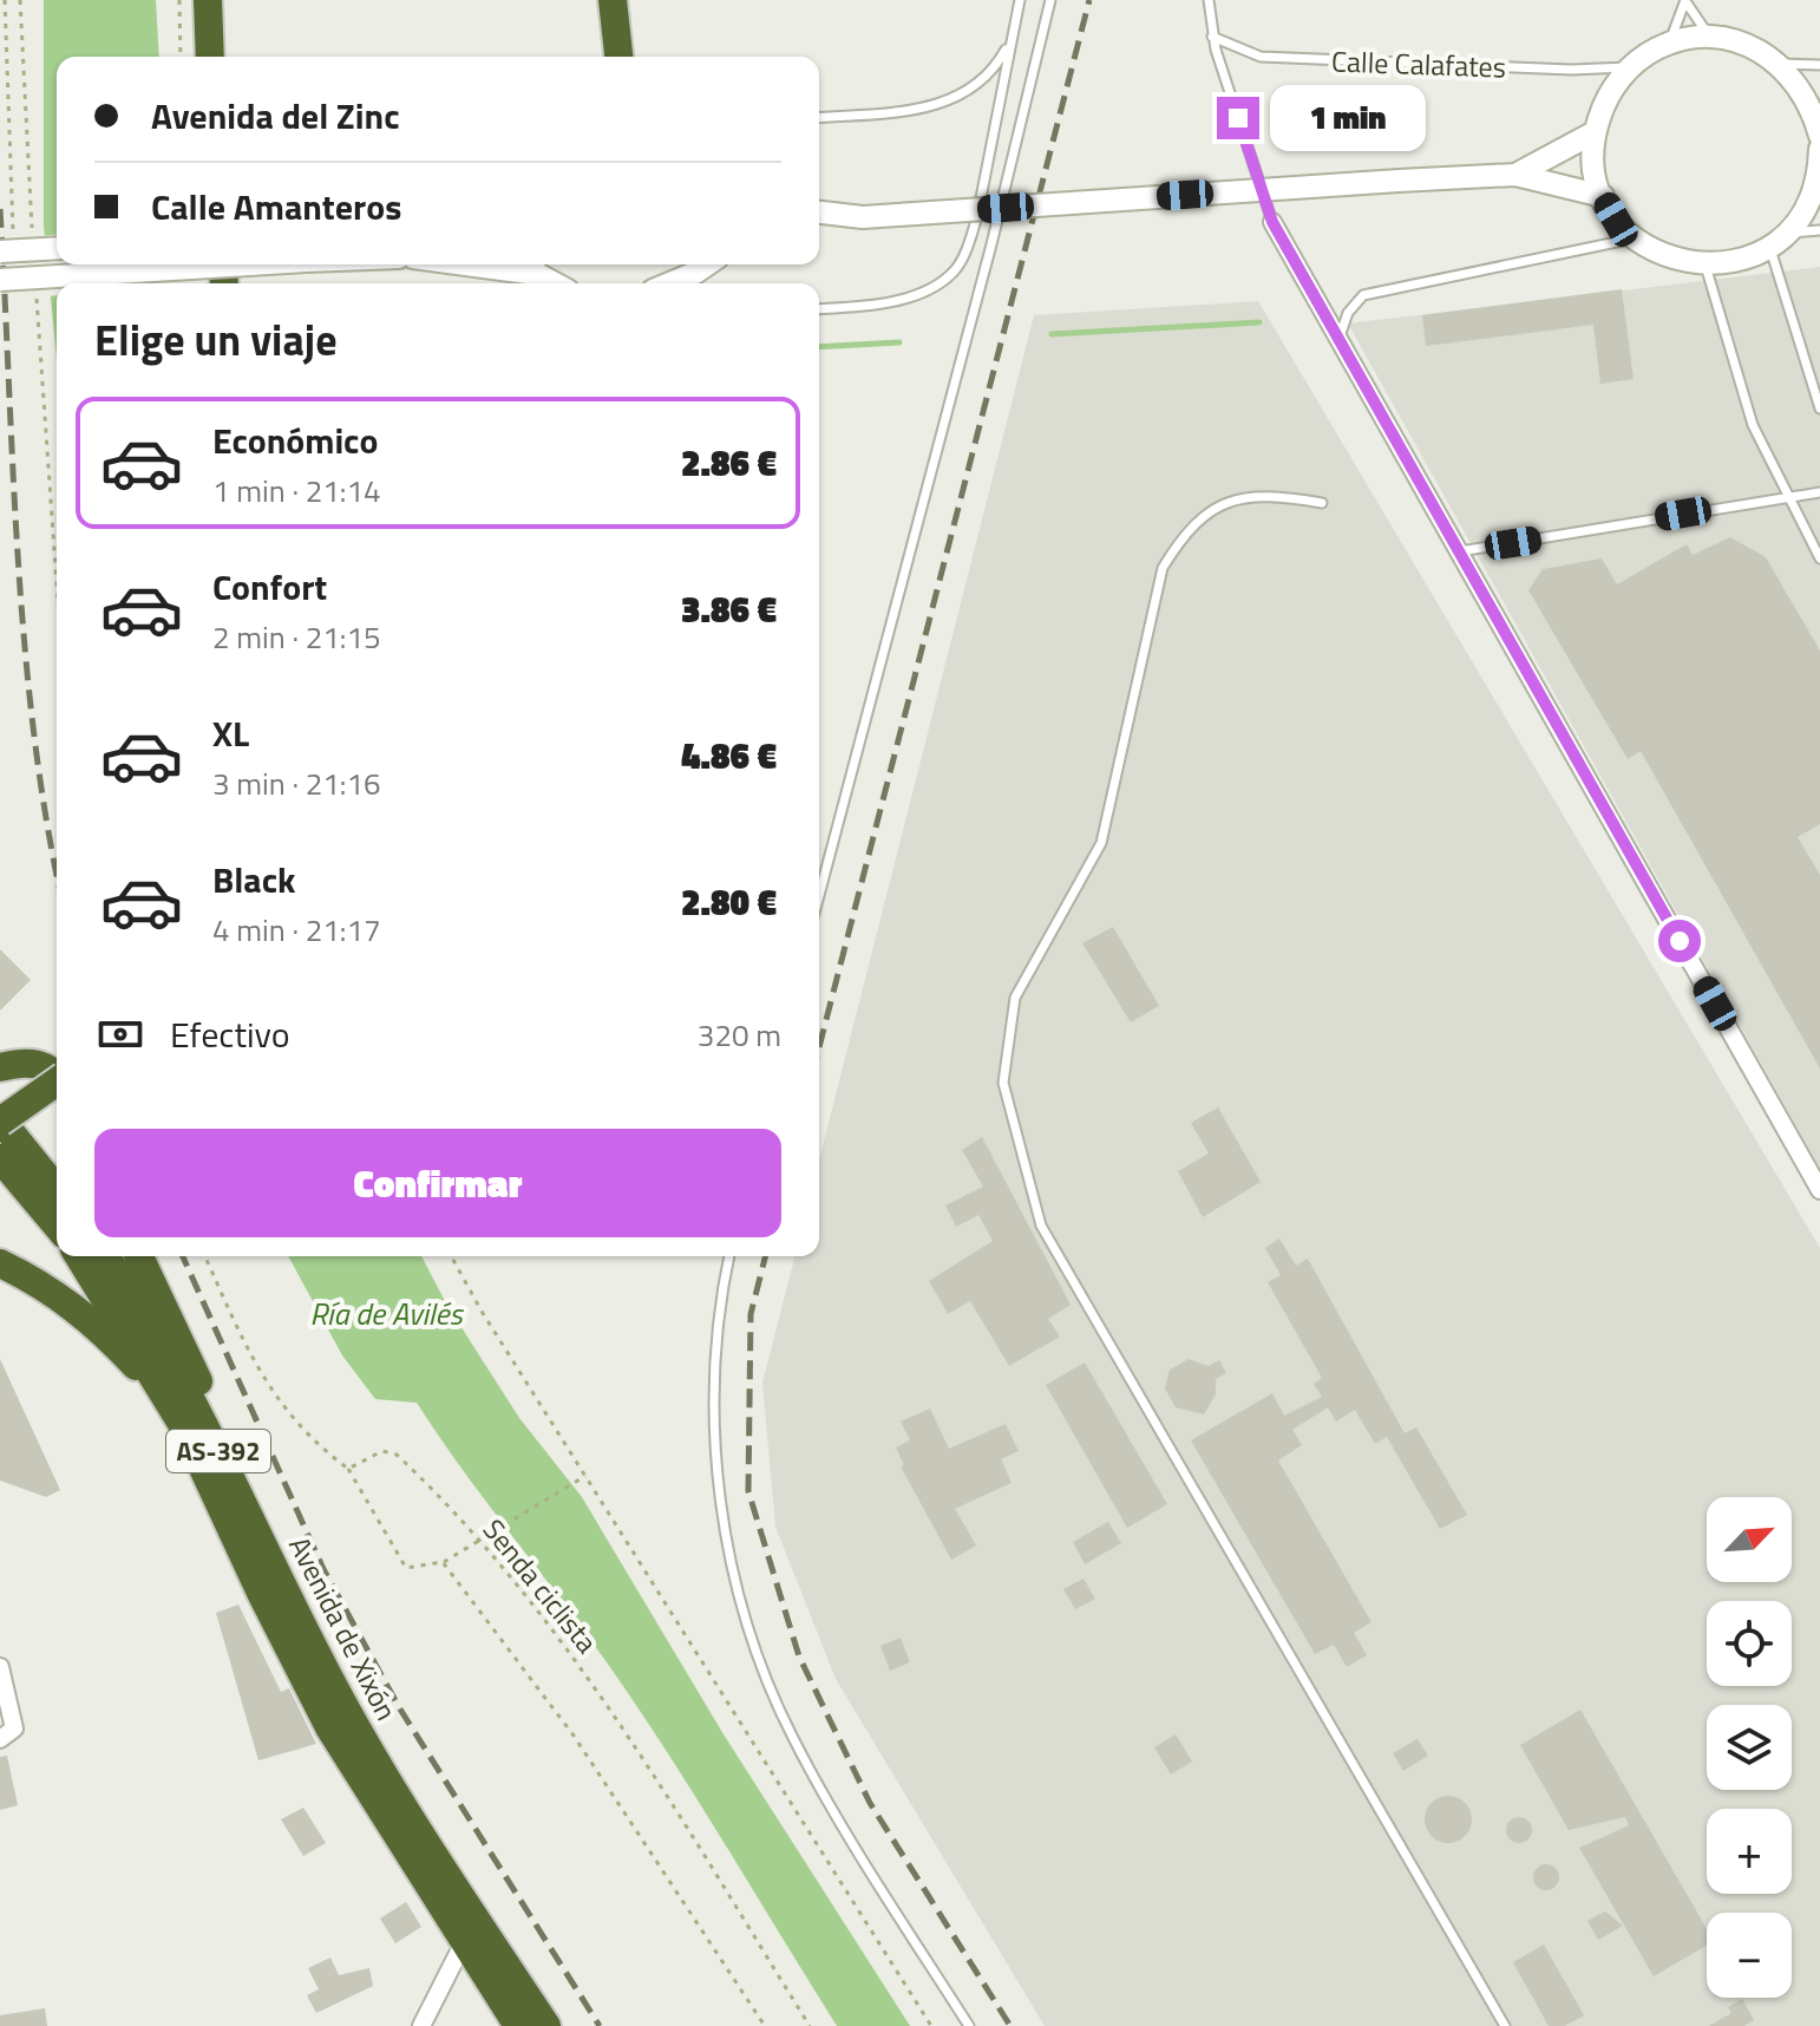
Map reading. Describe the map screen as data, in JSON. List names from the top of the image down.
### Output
{
  "streets": {
    "highway": ["AS-392", "Avenida de Xixón"],
    "lane": ["Calle Calafates"],
    "path": ["Senda ciclista"]
  },
  "water": ["Ría de Avilés"],
  "north": "top right",
  "page": {
    "banner": ["Avenida del Zinc", "Calle Amanteros"],
    "bubble": "1 min",
    "heading": "Elige un viaje",
    "list": [
      {
        "name": "Económico",
        "note": "1 min · 21:14",
        "value": "2.86 €"
      },
      {
        "name": "Confort",
        "note": "2 min · 21:15",
        "value": "3.86 €"
      },
      {
        "name": "XL",
        "note": "3 min · 21:16",
        "value": "4.86 €"
      },
      {
        "name": "Black",
        "note": "4 min · 21:17",
        "value": "2.80 €"
      }
    ],
    "pay": ["Efectivo", "320 m"],
    "buttons": "Confirmar",
    "map_buttons": ["+", "−"]
  }
}
